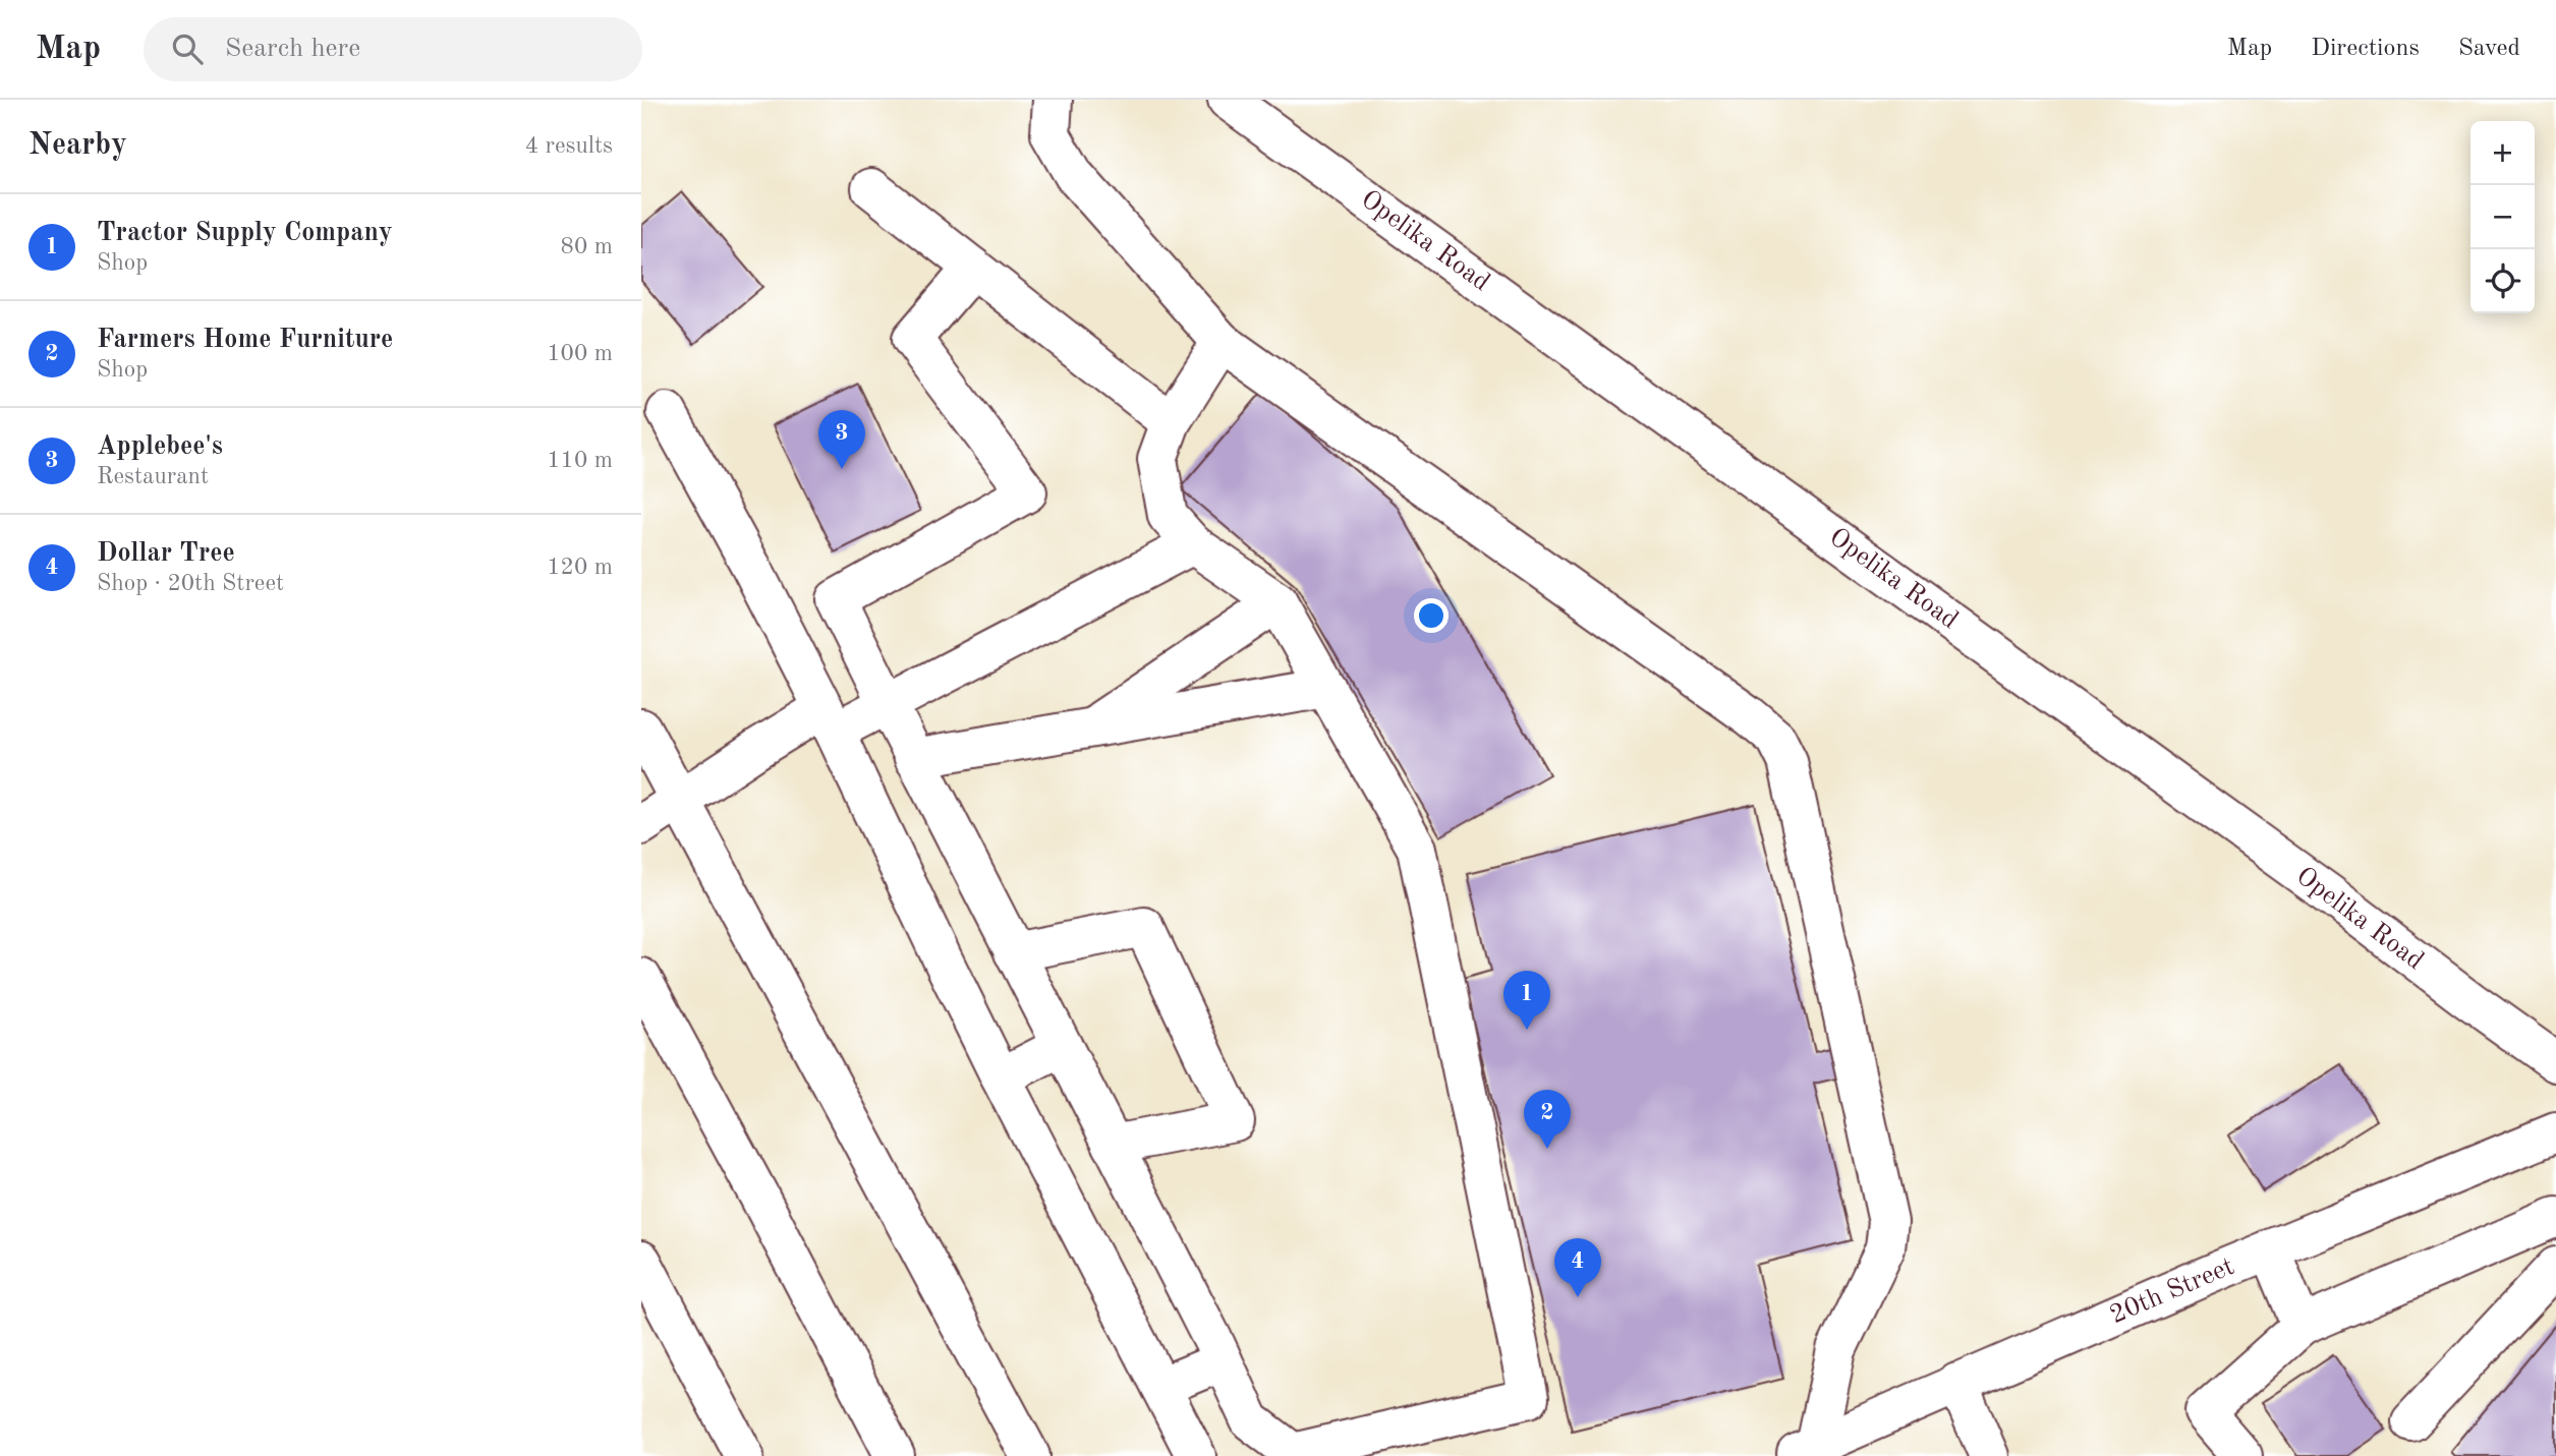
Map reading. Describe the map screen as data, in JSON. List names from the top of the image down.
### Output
{
  "streets": {
    "main road": ["Opelika Road", "20th Street"]
  },
  "page": {
    "header": "Map",
    "search": "Search here",
    "nav": ["Map", "Directions", "Saved"],
    "heading": ["Nearby", "4 results"],
    "map_buttons": ["+", "−"],
    "list": [
      {
        "mark": "1",
        "name": "Tractor Supply Company",
        "note": "Shop",
        "value": "80 m"
      },
      {
        "mark": "2",
        "name": "Farmers Home Furniture",
        "note": "Shop",
        "value": "100 m"
      },
      {
        "mark": "3",
        "name": "Applebee's",
        "note": "Restaurant",
        "value": "110 m"
      },
      {
        "mark": "4",
        "name": "Dollar Tree",
        "note": "Shop · 20th Street",
        "value": "120 m"
      }
    ],
    "pins": [
      "3",
      "1",
      "2",
      "4"
    ]
  }
}
